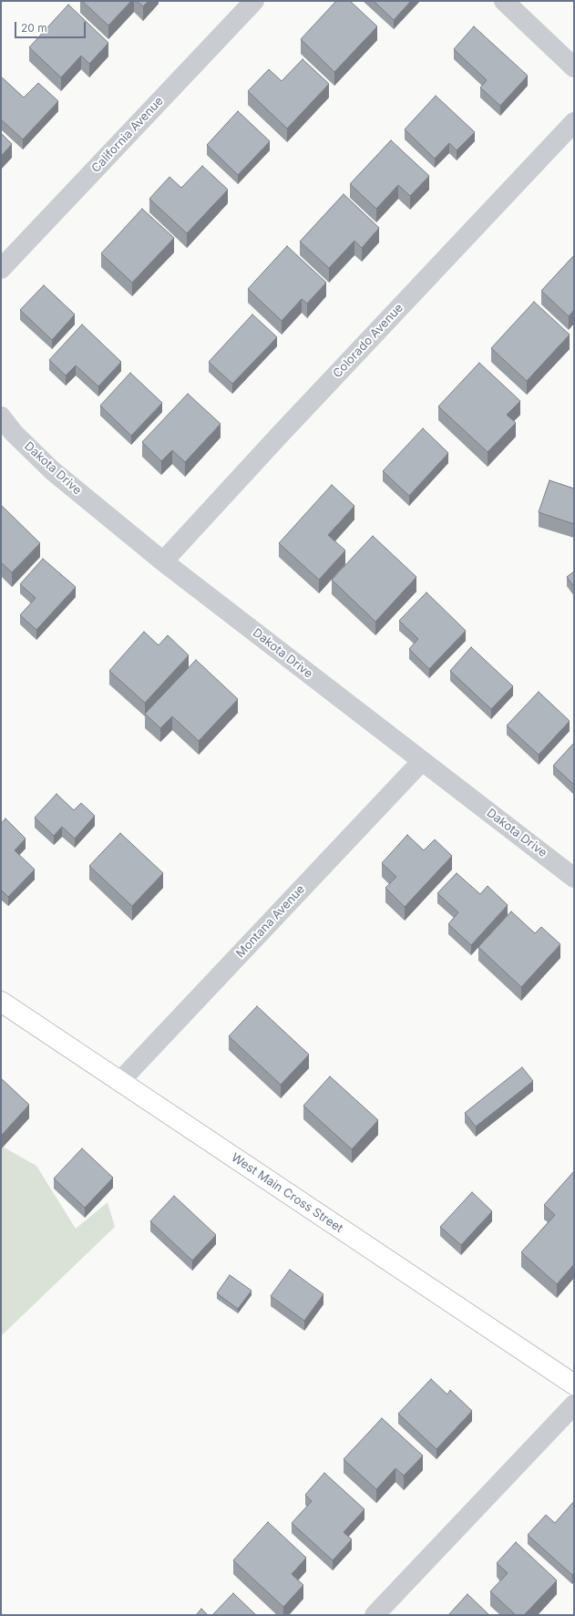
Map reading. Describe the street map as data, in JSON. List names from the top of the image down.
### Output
{
  "streets": {
    "main road": ["West Main Cross Street"],
    "street": [
      "California Avenue",
      "Colorado Avenue",
      "Dakota Drive",
      "Montana Avenue"
    ]
  },
  "crossings": [
    ["Colorado Avenue", "Dakota Drive"],
    ["Dakota Drive", "Montana Avenue"],
    ["Montana Avenue", "West Main Cross Street"]
  ],
  "scale_bar": "20 m"
}
